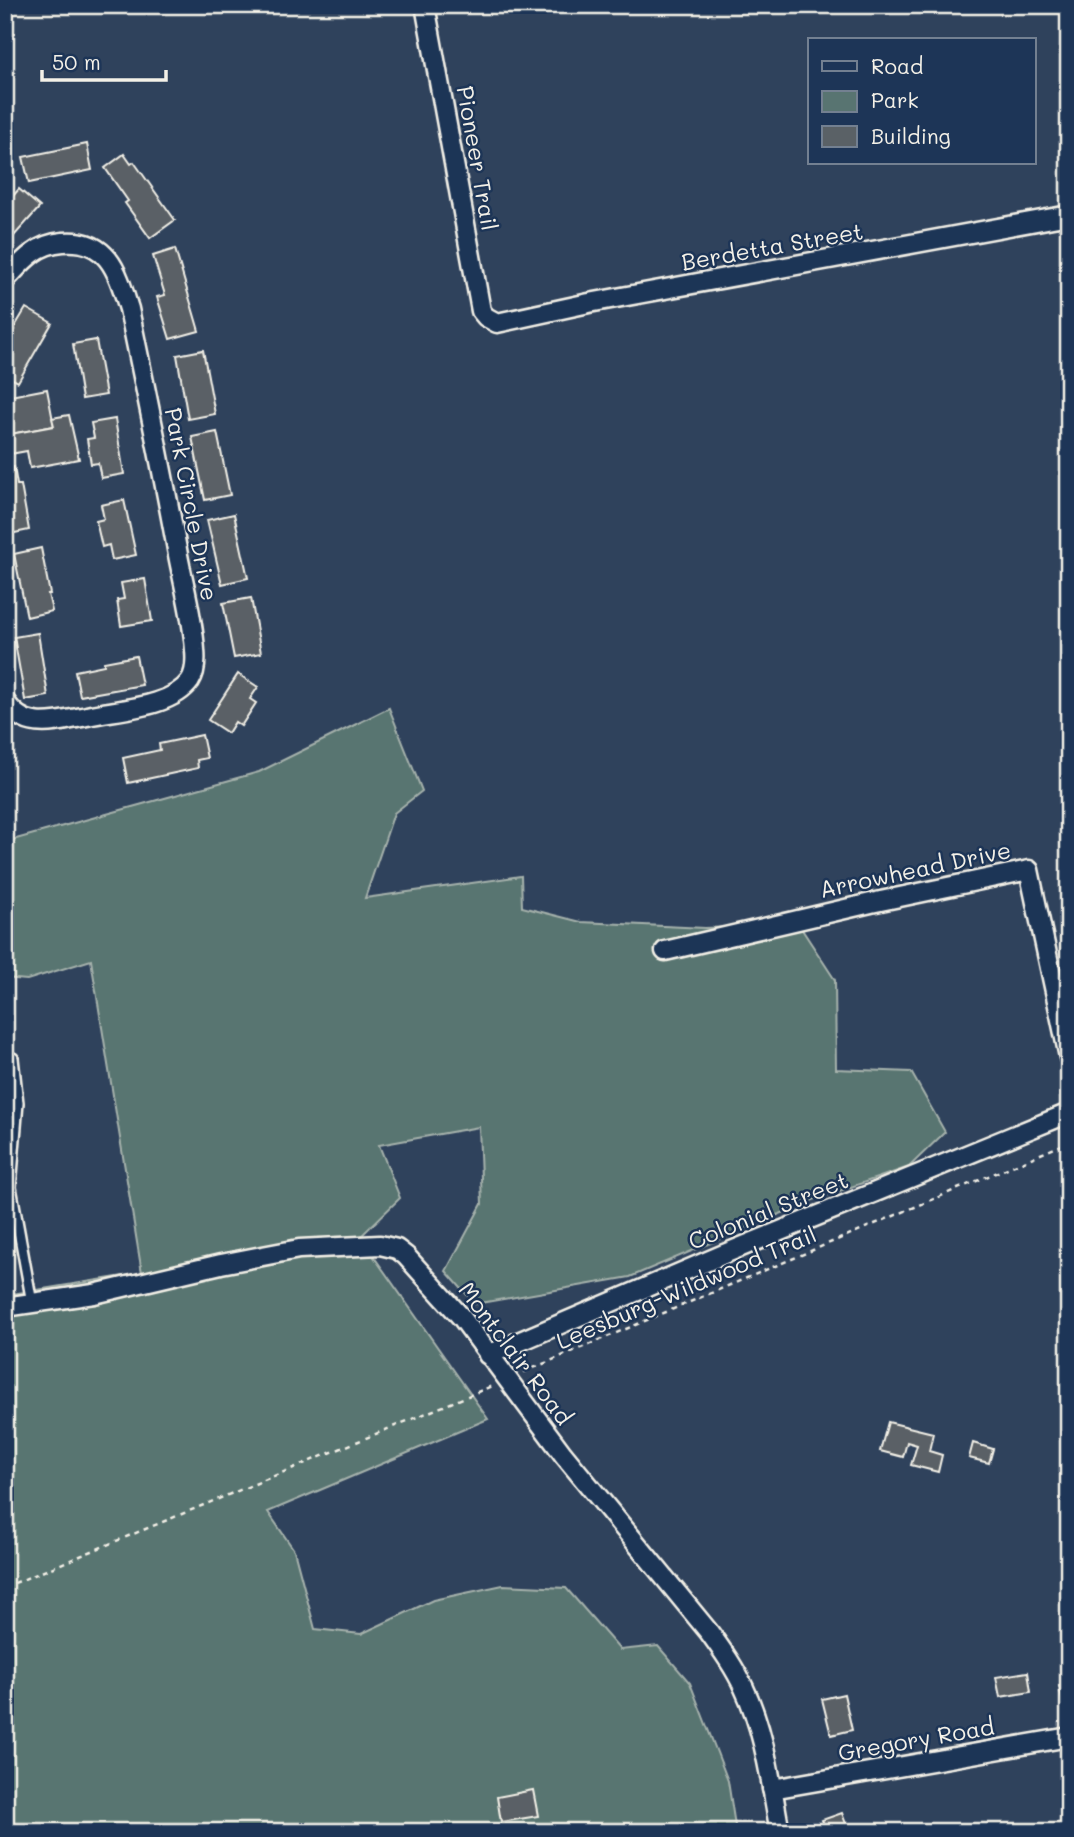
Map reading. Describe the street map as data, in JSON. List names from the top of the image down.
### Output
{
  "streets": {
    "street": [
      "Pioneer Trail",
      "Berdetta Street",
      "Park Circle Drive",
      "Arrowhead Drive",
      "Colonial Street",
      "Montclair Road",
      "Gregory Road"
    ],
    "path": ["Leesburg-Wildwood Trail"]
  },
  "crossings": [
    ["Pioneer Trail", "Berdetta Street"],
    ["Colonial Street", "Montclair Road"],
    ["Leesburg-Wildwood Trail", "Montclair Road"],
    ["Montclair Road", "Gregory Road"]
  ],
  "legend": ["Road", "Park", "Building"],
  "scale_bar": "50 m"
}
